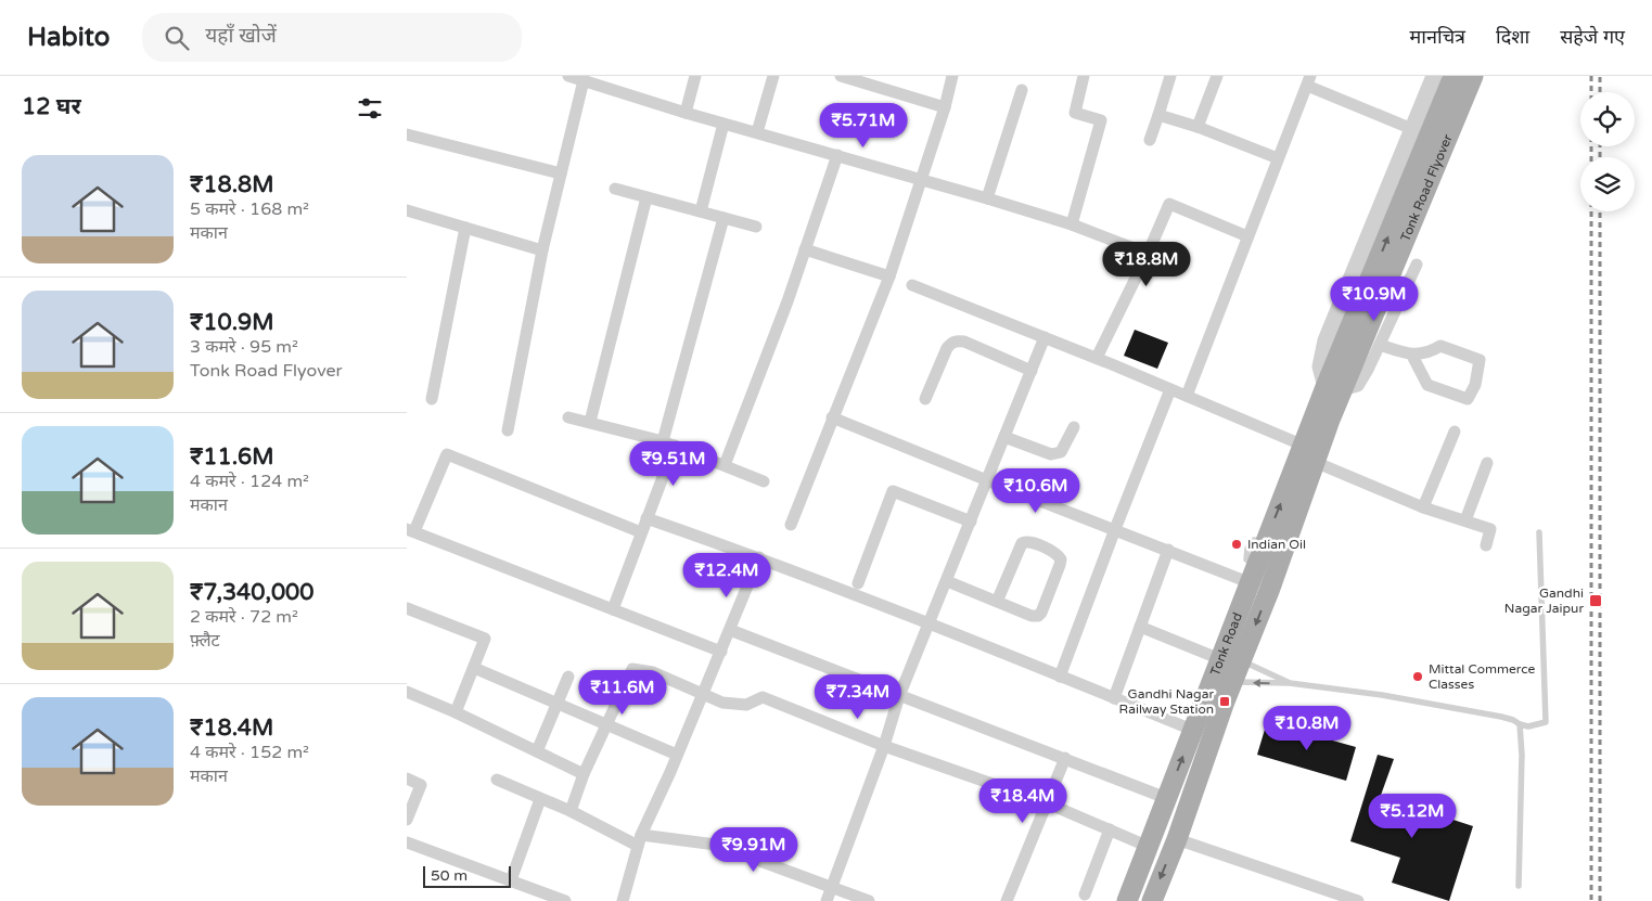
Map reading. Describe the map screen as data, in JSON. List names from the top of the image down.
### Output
{
  "streets": {
    "main road": ["Tonk Road Flyover", "Tonk Road"]
  },
  "crossings": [
    ["Tonk Road Flyover", "Tonk Road"]
  ],
  "places": {
    "other": ["Indian Oil", "Mittal Commerce Classes"],
    "transit": ["Gandhi Nagar Jaipur", "Gandhi Nagar Railway Station"]
  },
  "scale_bar": "50 m",
  "page": {
    "header": "Habito",
    "search": "यहाँ खोजें",
    "nav": ["मानचित्र", "दिशा", "सहेजे गए"],
    "heading": "12 घर",
    "price": [
      "₹5.71M",
      "₹18.8M",
      "₹10.9M",
      "₹9.51M",
      "₹10.6M",
      "₹12.4M",
      "₹11.6M",
      "₹7.34M",
      "₹10.8M",
      "₹18.4M",
      "₹5.12M",
      "₹9.91M"
    ],
    "list": [
      {
        "name": "₹18.8M",
        "note": "5 कमरे · 168 m² · मकान"
      },
      {
        "name": "₹10.9M",
        "note": "3 कमरे · 95 m² · Tonk Road Flyover"
      },
      {
        "name": "₹11.6M",
        "note": "4 कमरे · 124 m² · मकान"
      },
      {
        "name": "₹7,340,000",
        "note": "2 कमरे · 72 m² · फ़्लैट"
      },
      {
        "name": "₹18.4M",
        "note": "4 कमरे · 152 m² · मकान"
      }
    ],
    "scale": "50 m"
  }
}
